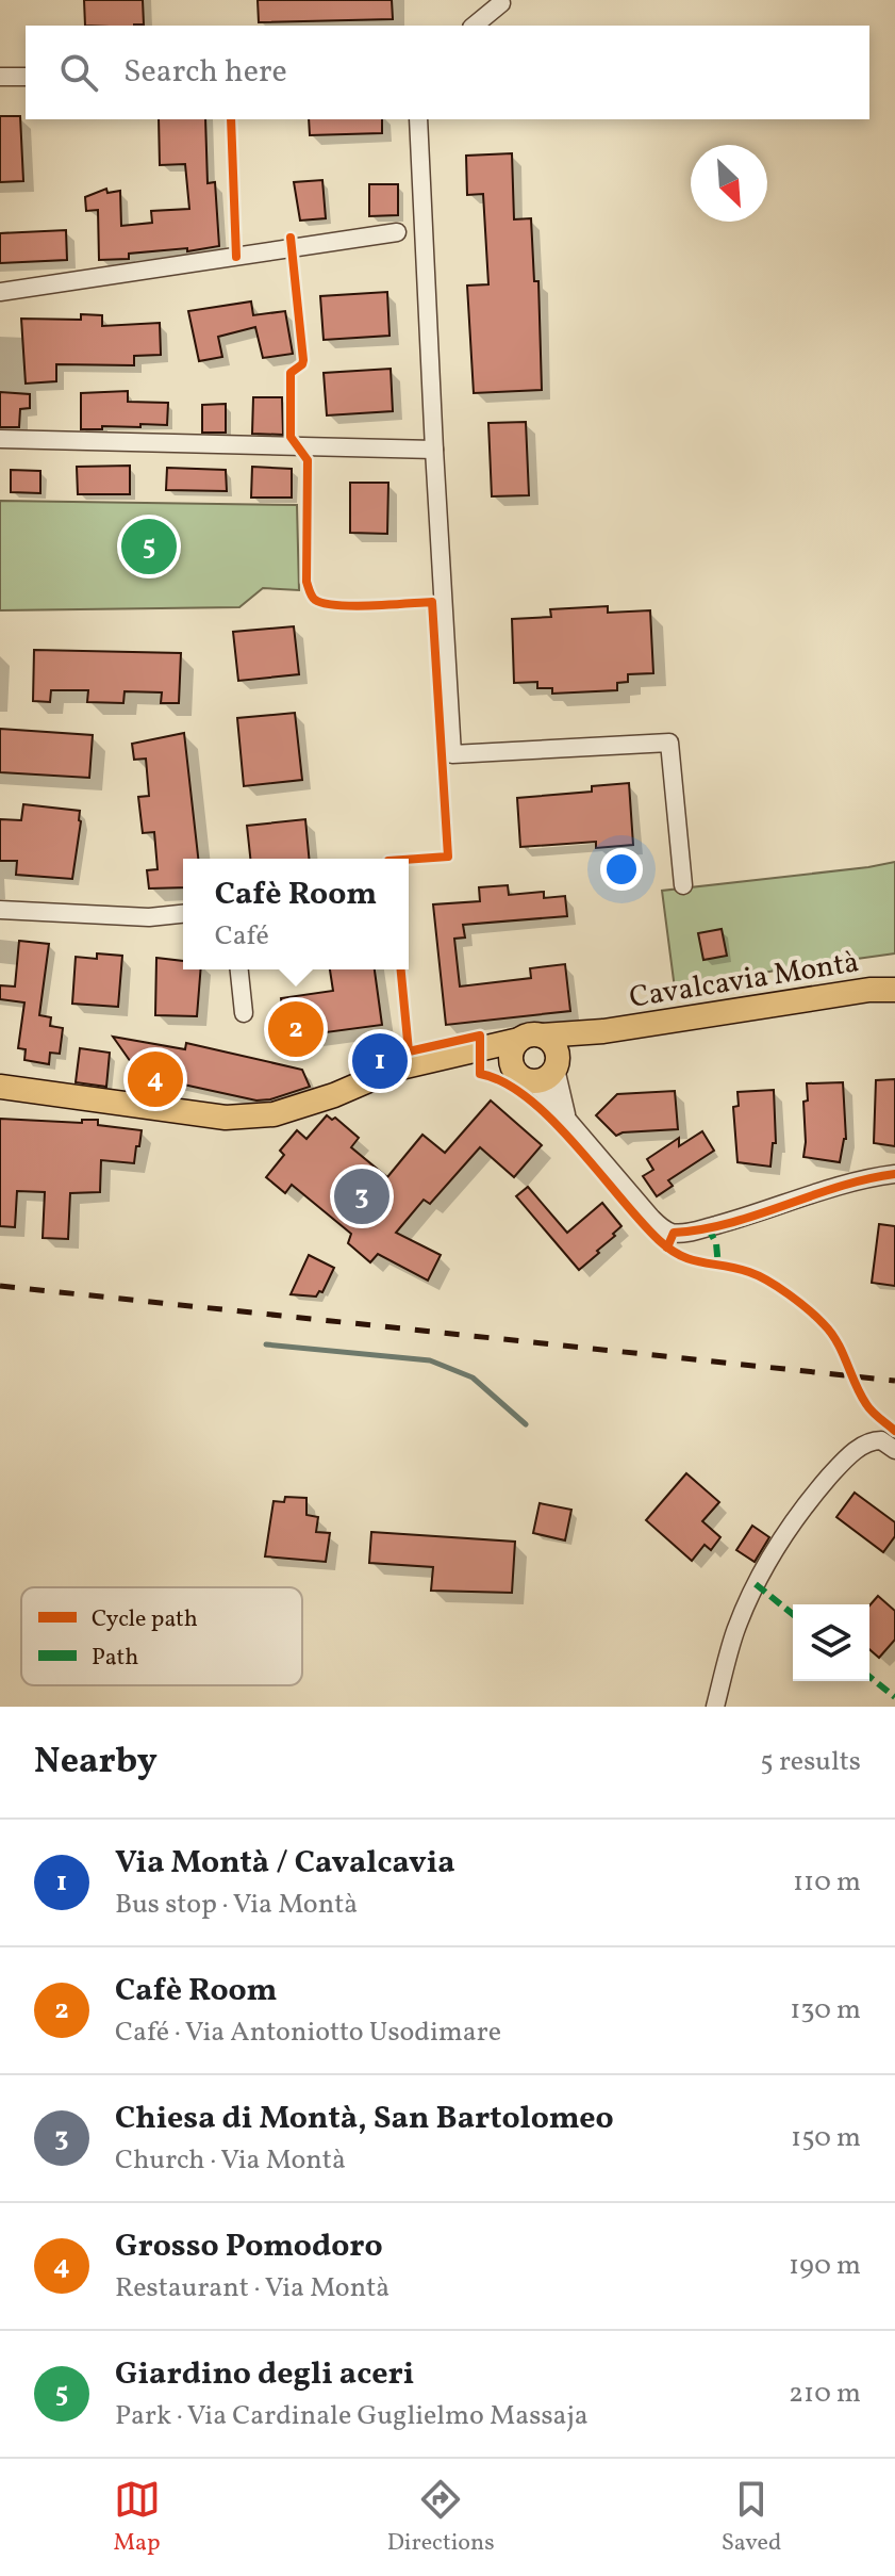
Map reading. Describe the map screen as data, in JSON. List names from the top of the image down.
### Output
{
  "streets": {
    "main road": ["Cavalcavia Montà"]
  },
  "legend": ["Cycle path", "Path"],
  "north": "bottom right",
  "page": {
    "search": "Search here",
    "pins": [
      "5",
      "2",
      "1",
      "4",
      "3"
    ],
    "popup": ["Cafè Room", "Café"],
    "heading": ["Nearby", "5 results"],
    "list": [
      {
        "mark": "1",
        "name": "Via Montà / Cavalcavia",
        "note": "Bus stop · Via Montà",
        "value": "110 m"
      },
      {
        "mark": "2",
        "name": "Cafè Room",
        "note": "Café · Via Antoniotto Usodimare",
        "value": "130 m"
      },
      {
        "mark": "3",
        "name": "Chiesa di Montà, San Bartolomeo",
        "note": "Church · Via Montà",
        "value": "150 m"
      },
      {
        "mark": "4",
        "name": "Grosso Pomodoro",
        "note": "Restaurant · Via Montà",
        "value": "190 m"
      },
      {
        "mark": "5",
        "name": "Giardino degli aceri",
        "note": "Park · Via Cardinale Guglielmo Massaja",
        "value": "210 m"
      }
    ],
    "nav": ["Map", "Directions", "Saved"]
  }
}
